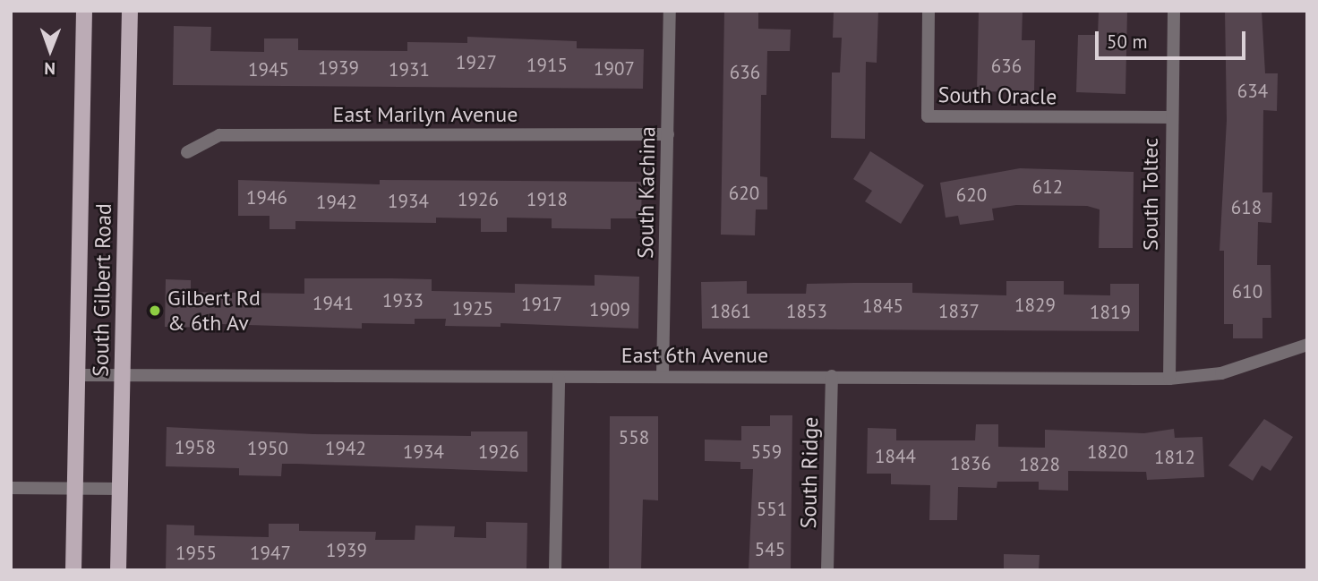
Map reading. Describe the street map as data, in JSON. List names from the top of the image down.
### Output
{
  "streets": {
    "main road": ["South Gilbert Road"],
    "street": [
      "South Oracle",
      "East Marilyn Avenue",
      "South Kachina",
      "South Toltec",
      "East 6th Avenue",
      "South Ridge"
    ]
  },
  "crossings": [
    ["South Oracle", "South Toltec"],
    ["East Marilyn Avenue", "South Kachina"],
    ["South Kachina", "East 6th Avenue"],
    ["South Toltec", "East 6th Avenue"],
    ["South Gilbert Road", "East 6th Avenue"],
    ["East 6th Avenue", "South Ridge"]
  ],
  "places": ["Gilbert Rd & 6th Av"],
  "house_numbers": [
    "1927",
    "1915",
    "636",
    "1939",
    "1907",
    "1945",
    "1931",
    "636",
    "634",
    "612",
    "620",
    "620",
    "1946",
    "1926",
    "1918",
    "1934",
    "1942",
    "618",
    "610",
    "1933",
    "1941",
    "1917",
    "1829",
    "1845",
    "1925",
    "1909",
    "1861",
    "1853",
    "1837",
    "1819",
    "558",
    "1958",
    "1950",
    "1942",
    "1934",
    "1926",
    "559",
    "1820",
    "1844",
    "1812",
    "1836",
    "1828",
    "551",
    "545",
    "1939",
    "1955",
    "1947"
  ],
  "scale_bar": "50 m",
  "north": "bottom"
}
